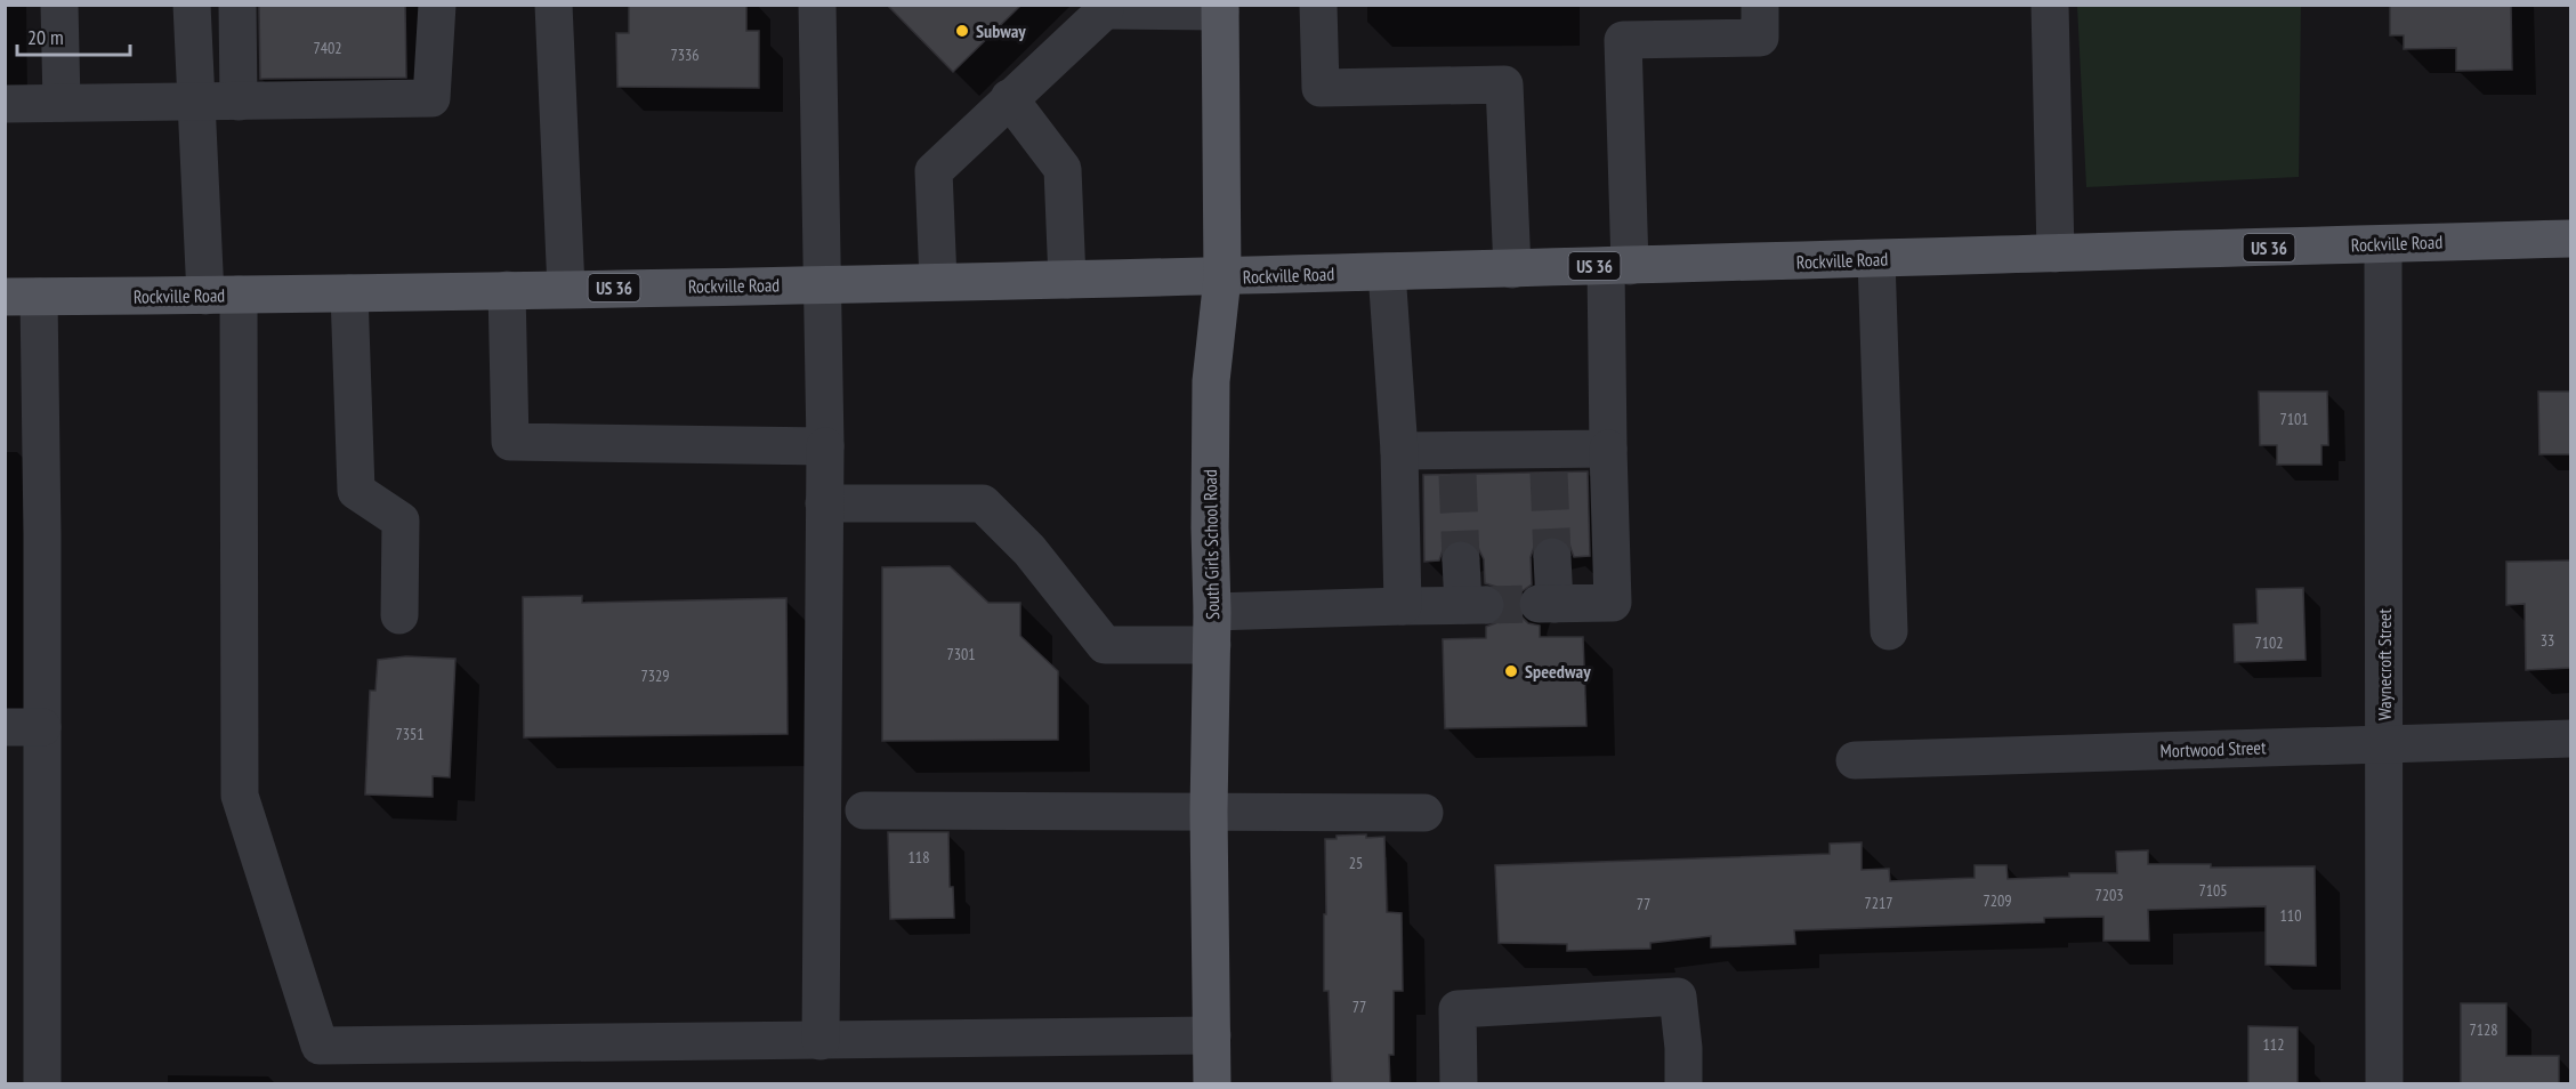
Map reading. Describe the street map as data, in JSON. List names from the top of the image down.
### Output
{
  "streets": {
    "main road": ["Rockville Road", "US 36", "South Girls School Road"],
    "street": ["Waynecroft Street", "Mortwood Street"]
  },
  "crossings": [
    ["Rockville Road", "South Girls School Road"],
    ["Rockville Road", "Waynecroft Street"],
    ["Waynecroft Street", "Mortwood Street"]
  ],
  "places": ["Subway", "Speedway"],
  "house_numbers": [
    "7402",
    "7336",
    "7101",
    "33",
    "7102",
    "7301",
    "7329",
    "7351",
    "118",
    "25",
    "7105",
    "7203",
    "7209",
    "7217",
    "77",
    "110",
    "77",
    "7128",
    "112"
  ],
  "scale_bar": "20 m"
}
